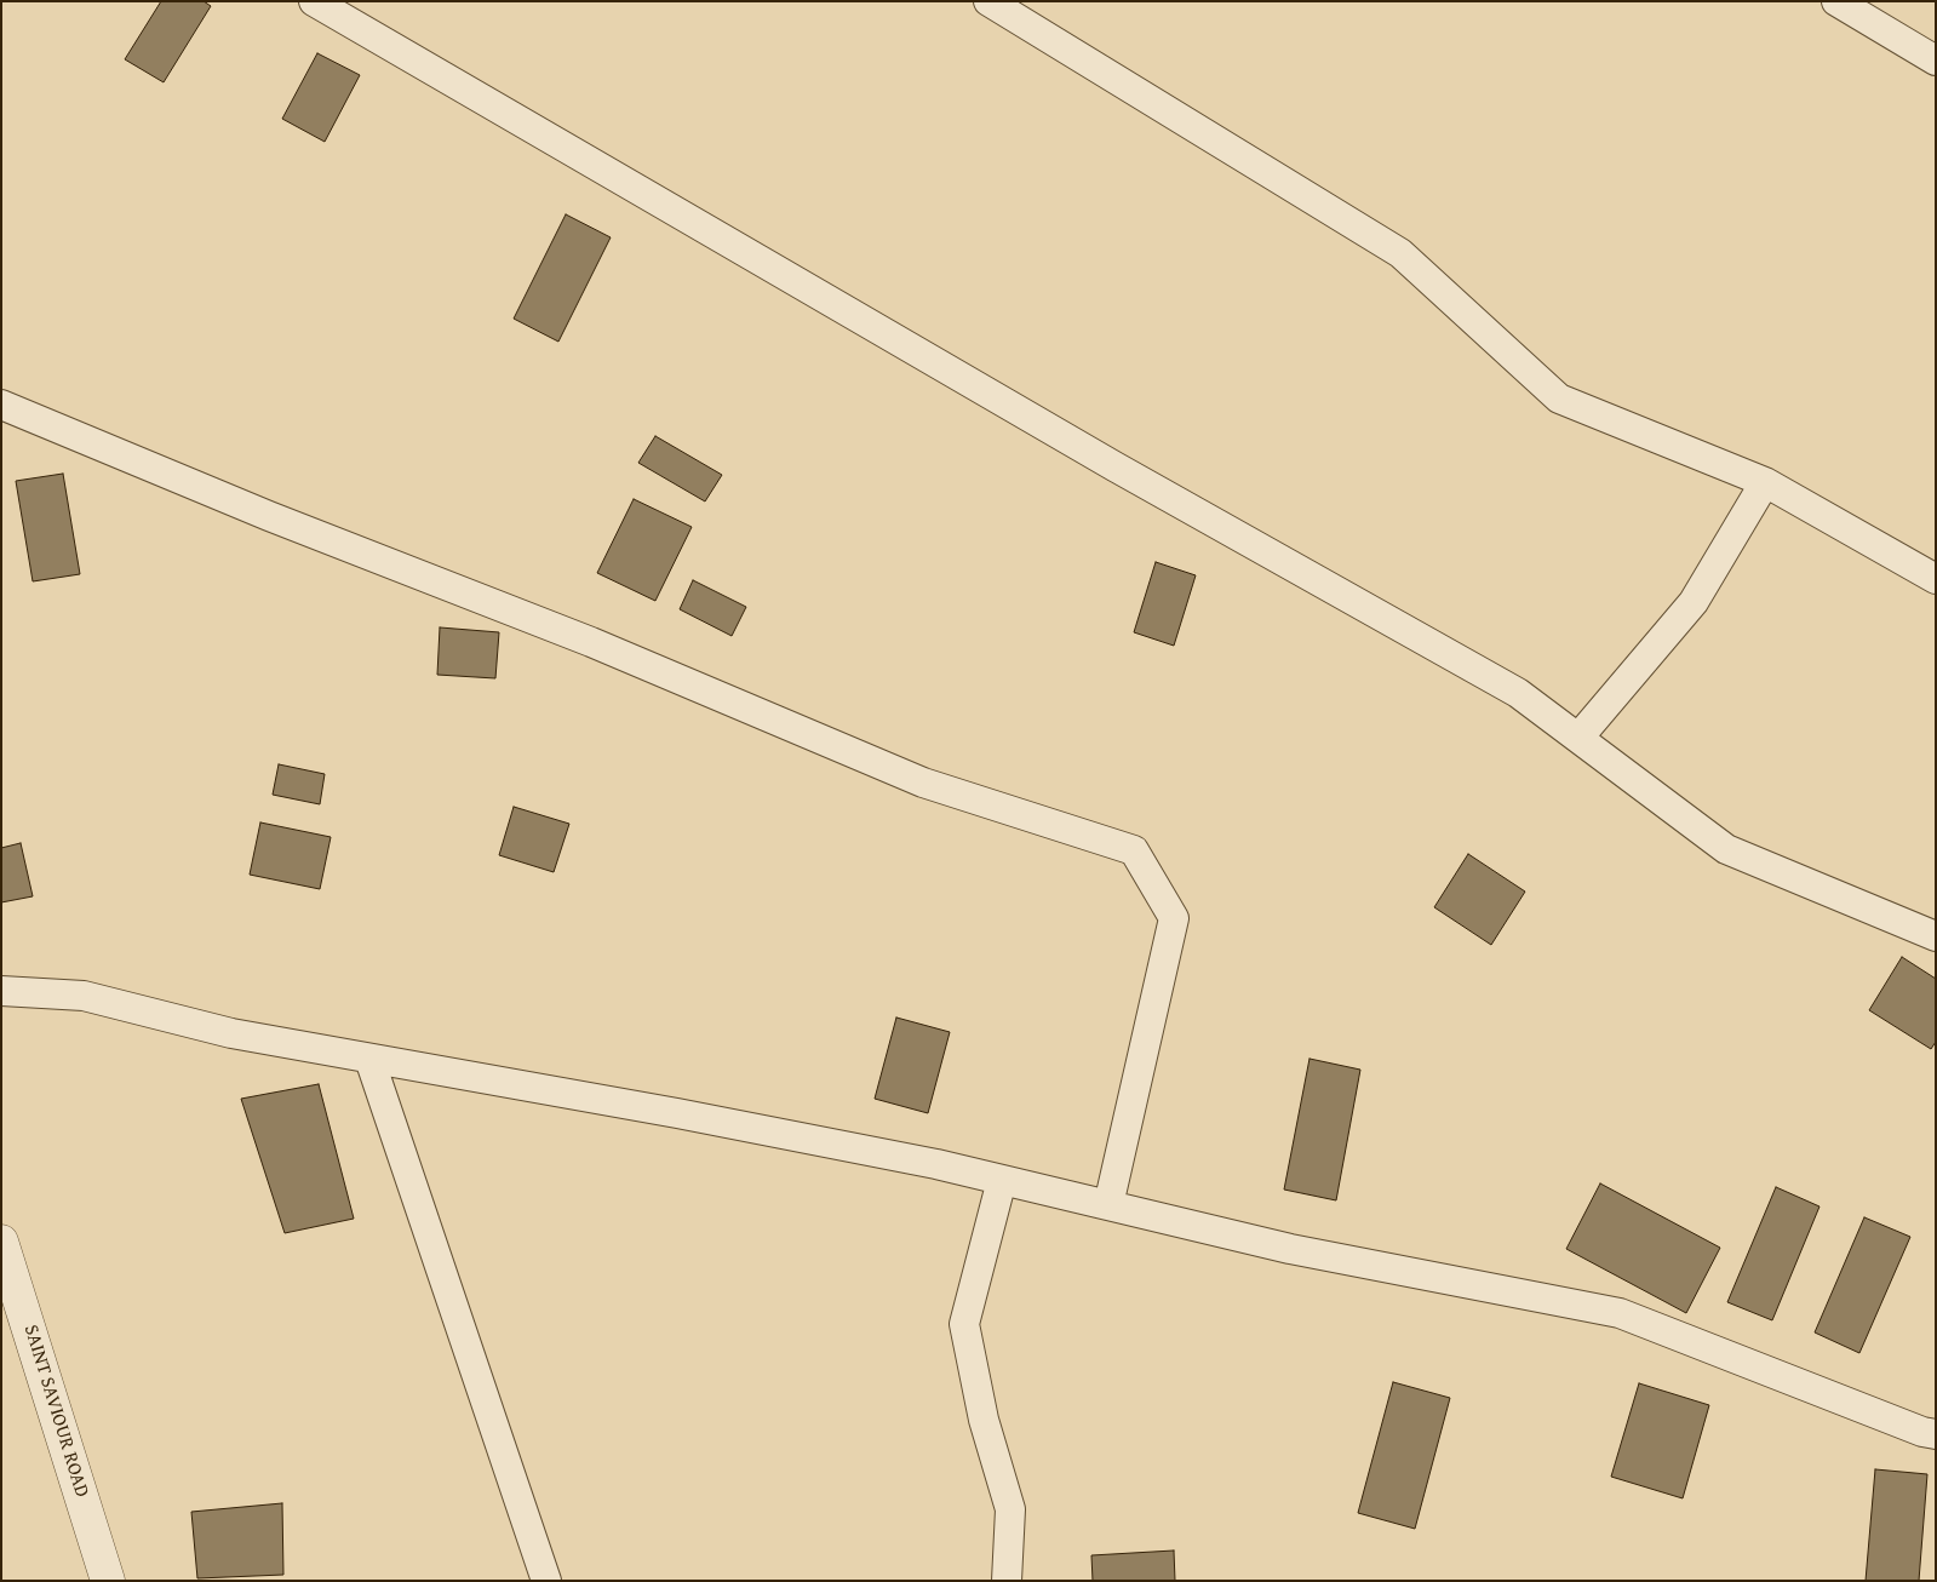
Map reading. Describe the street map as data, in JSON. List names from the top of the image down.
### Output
{
  "streets": {
    "street": ["SAINT SAVIOUR ROAD"]
  }
}
